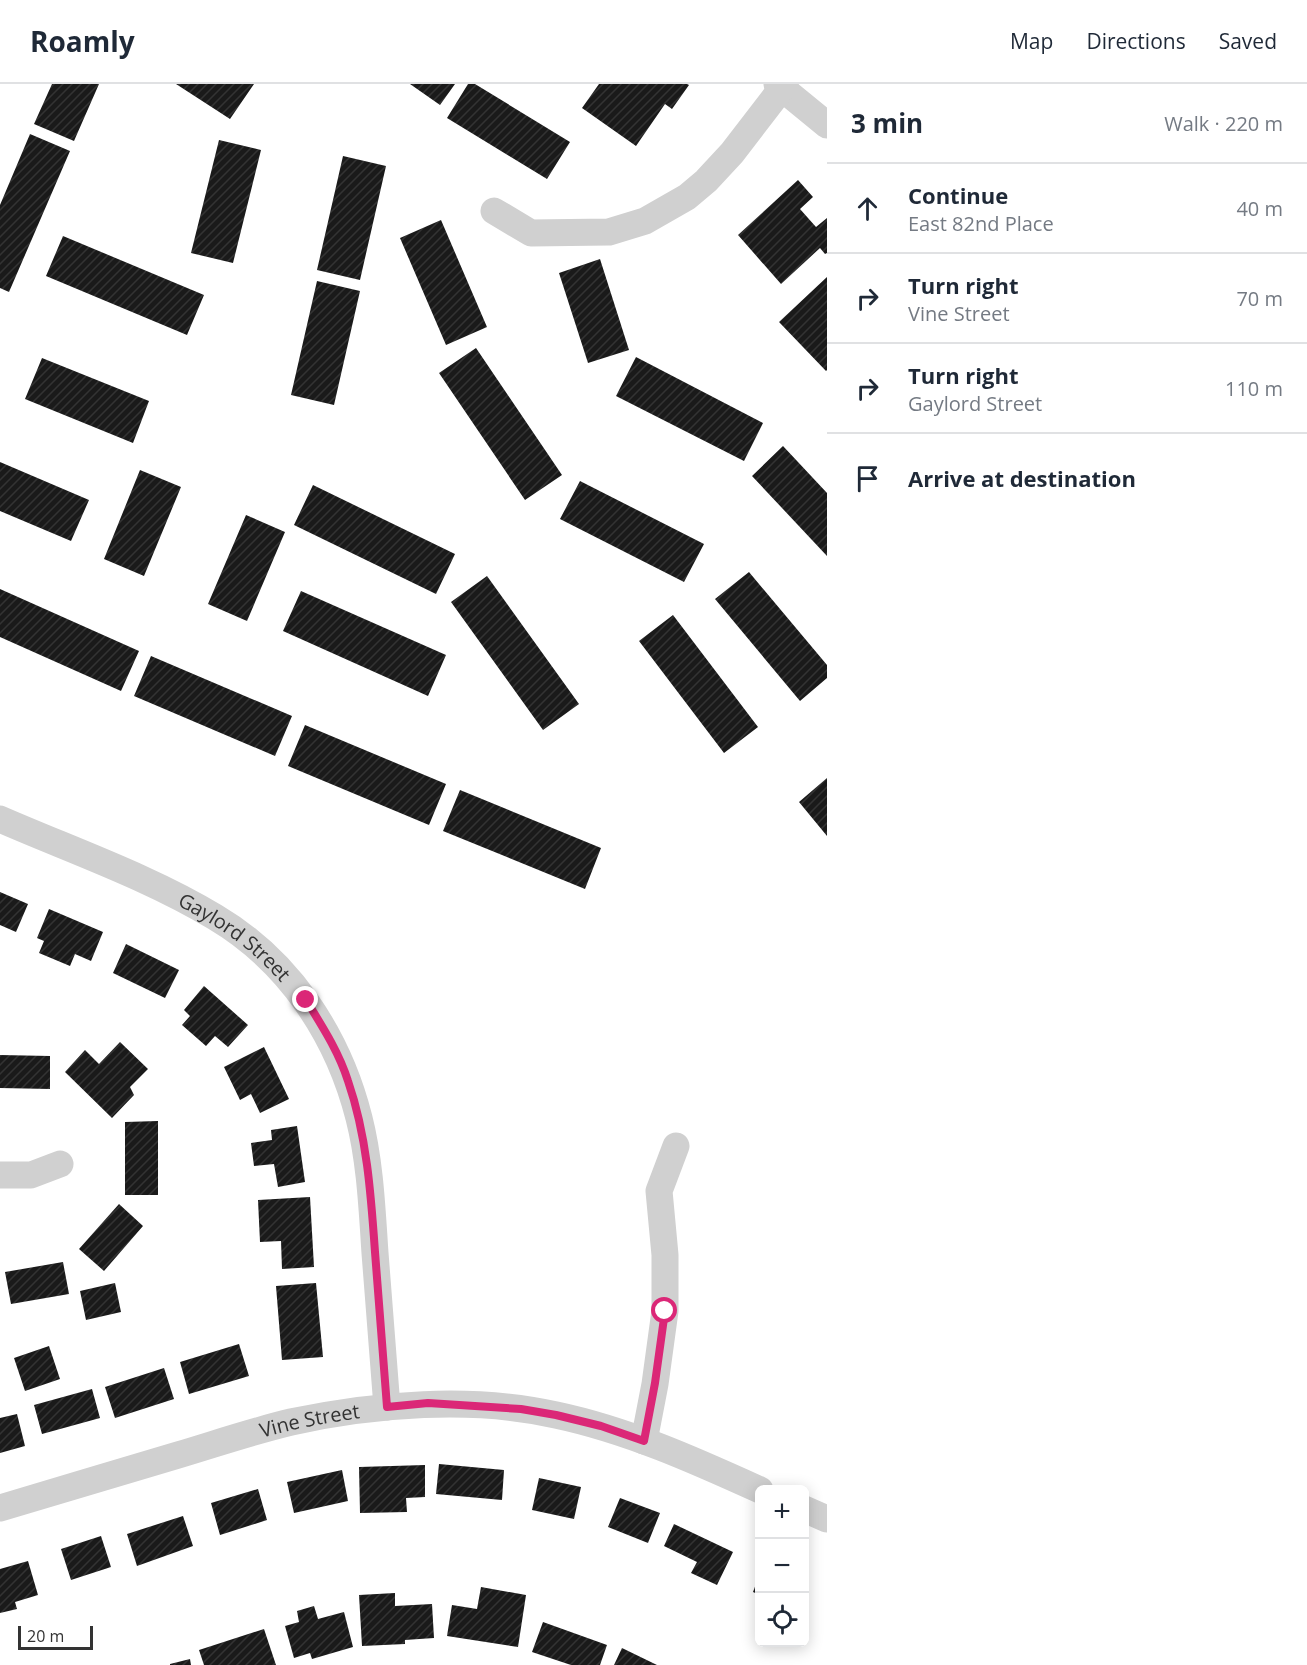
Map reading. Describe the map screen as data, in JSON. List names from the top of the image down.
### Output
{
  "streets": {
    "street": ["Gaylord Street", "Vine Street"]
  },
  "crossings": [
    ["Gaylord Street", "Vine Street"]
  ],
  "scale_bar": "20 m",
  "page": {
    "header": "Roamly",
    "nav": ["Map", "Directions", "Saved"],
    "heading": ["3 min", "Walk · 220 m"],
    "list": [
      ["Continue", "East 82nd Place", "40 m"],
      ["Turn right", "Vine Street", "70 m"],
      ["Turn right", "Gaylord Street", "110 m"],
      "Arrive at destination"
    ],
    "map_buttons": ["+", "−"],
    "scale": "20 m"
  }
}
